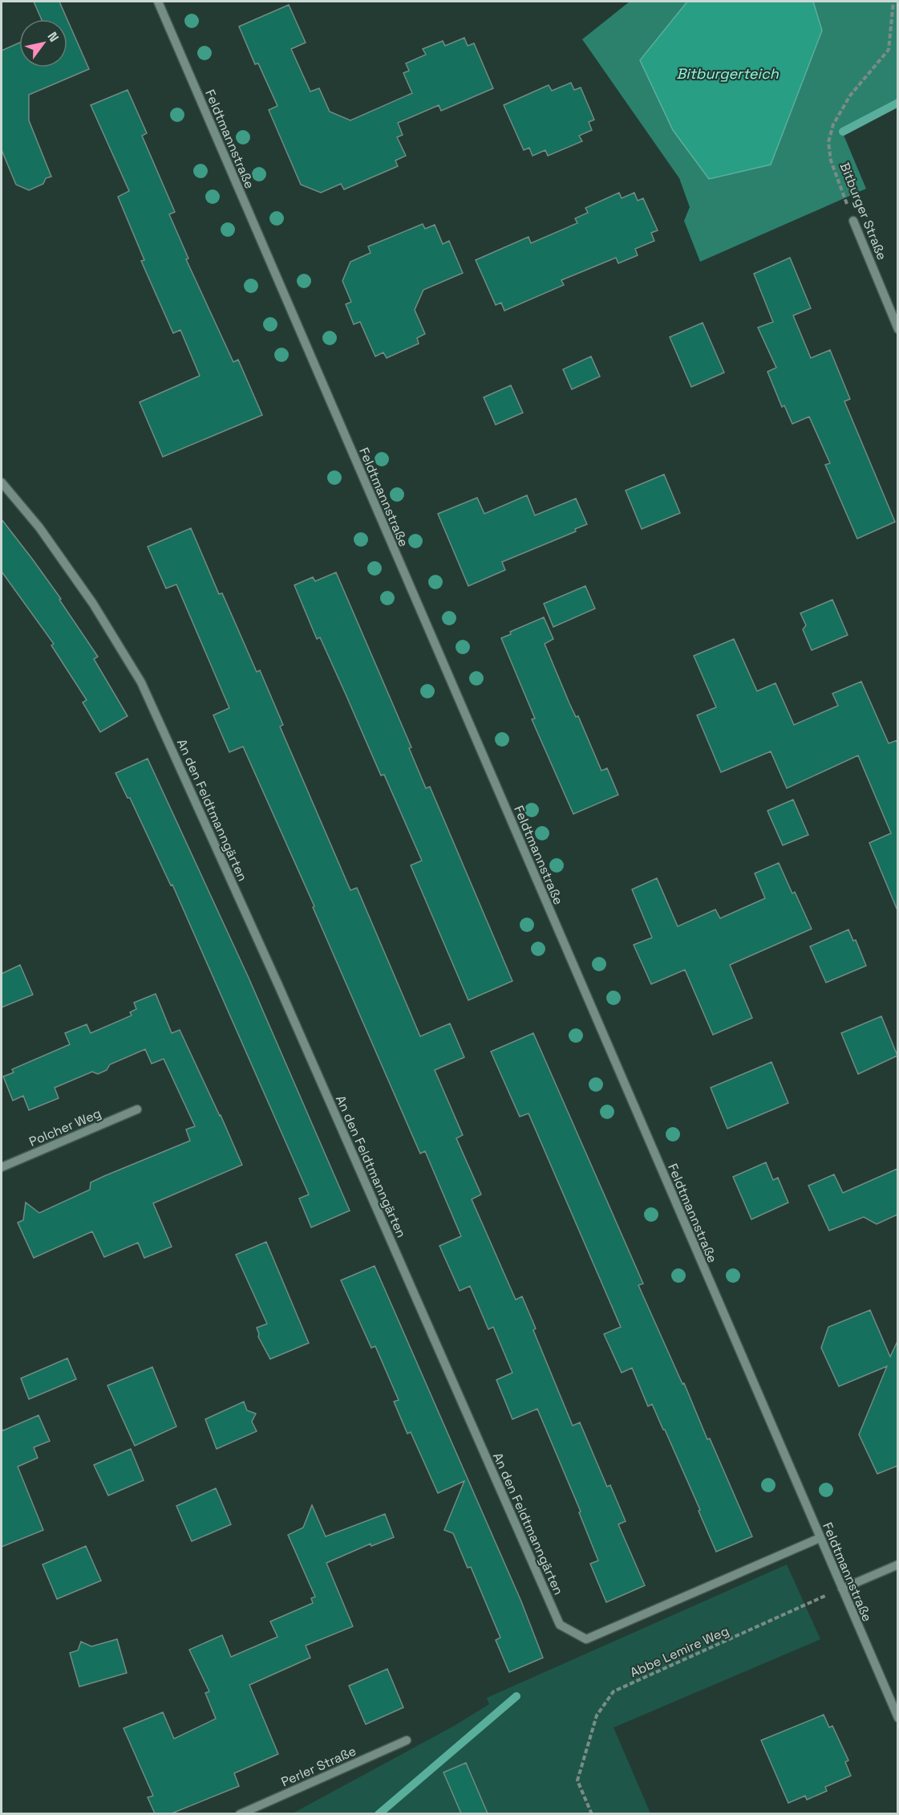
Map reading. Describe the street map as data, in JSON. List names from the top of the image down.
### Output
{
  "streets": {
    "street": [
      "Feldtmannstraße",
      "Bitburger Straße",
      "An den Feldtmanngärten",
      "Polcher Weg",
      "Perler Straße"
    ],
    "path": ["Abbe Lemire Weg"]
  },
  "crossings": [
    ["Feldtmannstraße", "An den Feldtmanngärten"],
    ["Feldtmannstraße", "Abbe Lemire Weg"]
  ],
  "water": ["Bitburgerteich"],
  "north": "top right"
}
